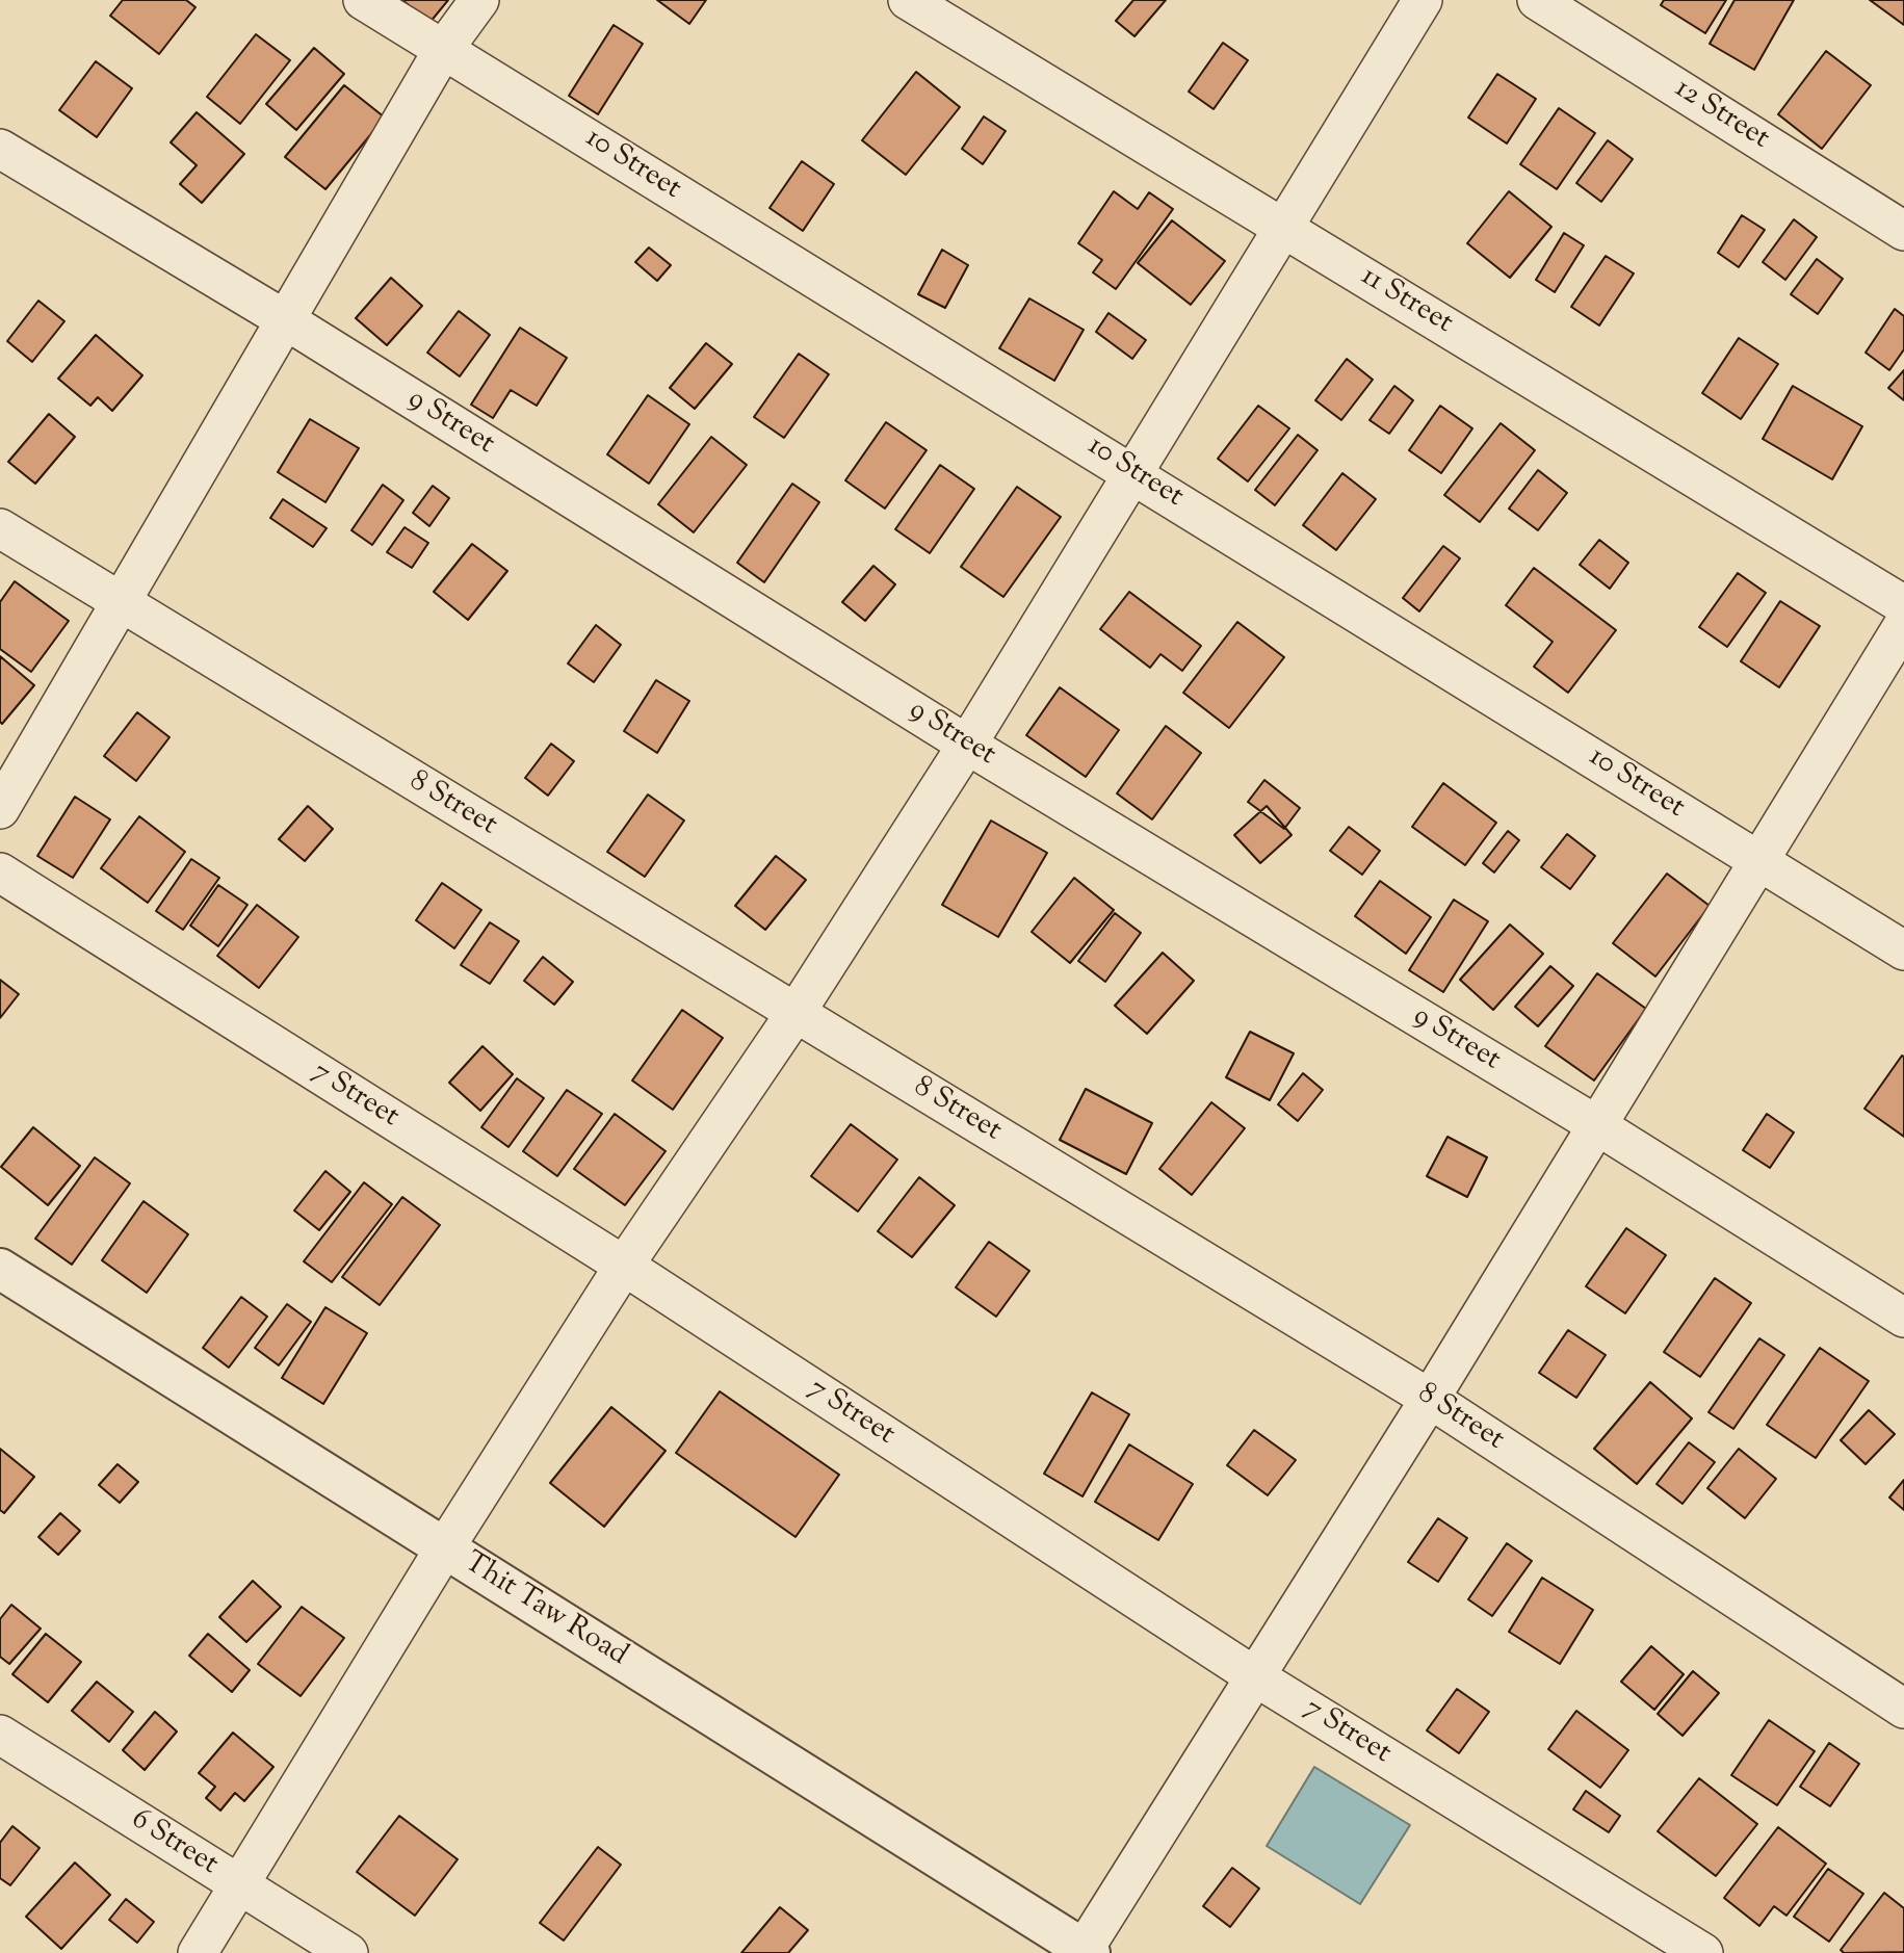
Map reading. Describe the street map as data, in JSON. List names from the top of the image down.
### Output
{
  "streets": {
    "street": [
      "12 Street",
      "10 Street",
      "11 Street",
      "9 Street",
      "8 Street",
      "7 Street",
      "Thit Taw Road",
      "6 Street"
    ]
  }
}
